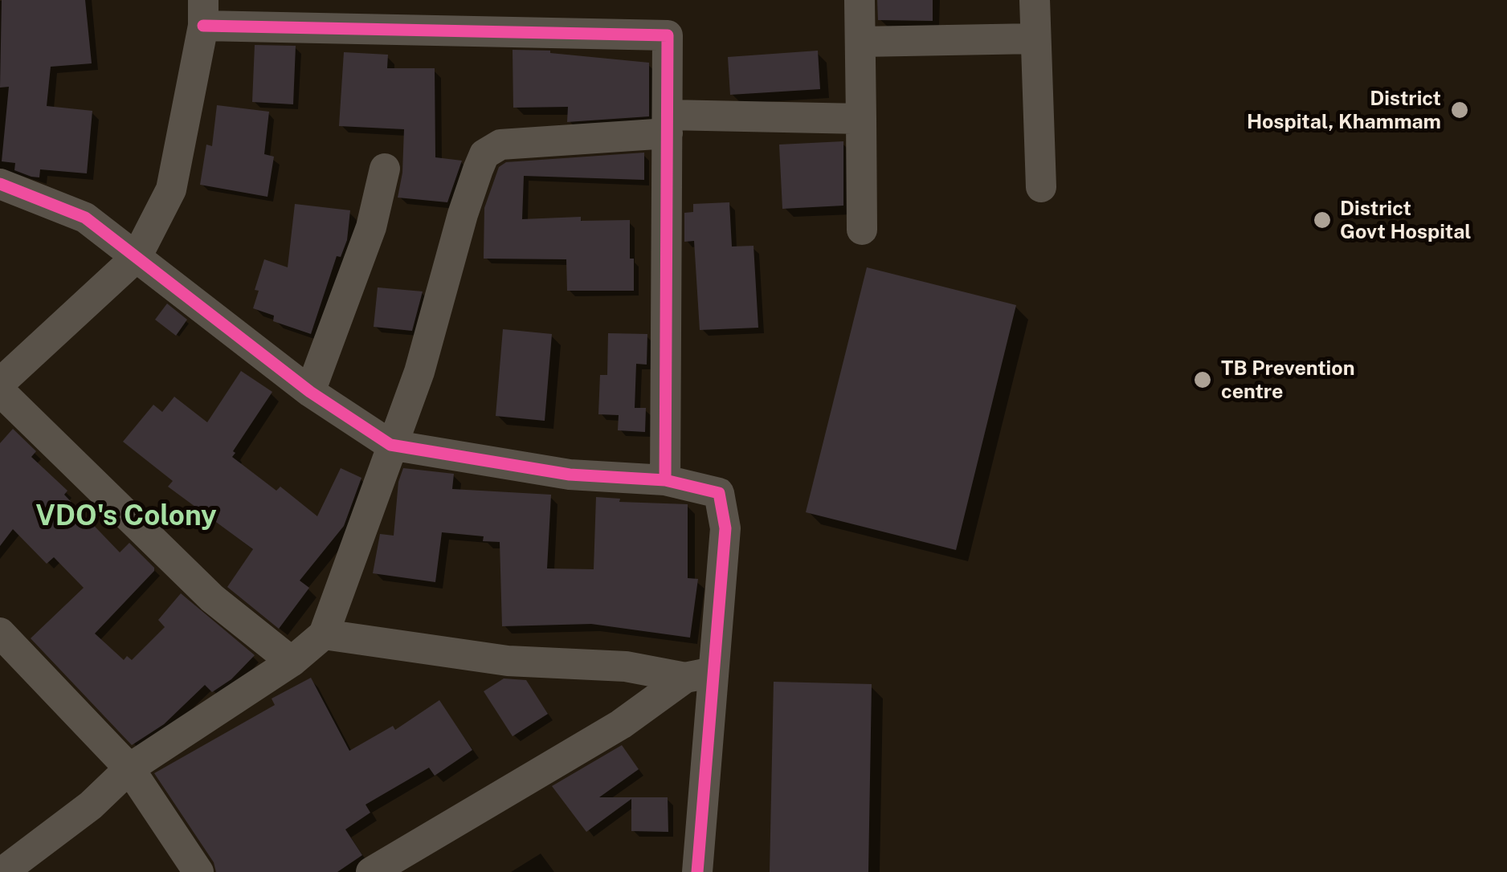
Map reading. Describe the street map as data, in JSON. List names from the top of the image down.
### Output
{
  "districts": ["VDO's Colony"],
  "places": ["District Hospital, Khammam", "District Govt Hospital", "TB Prevention centre"]
}
